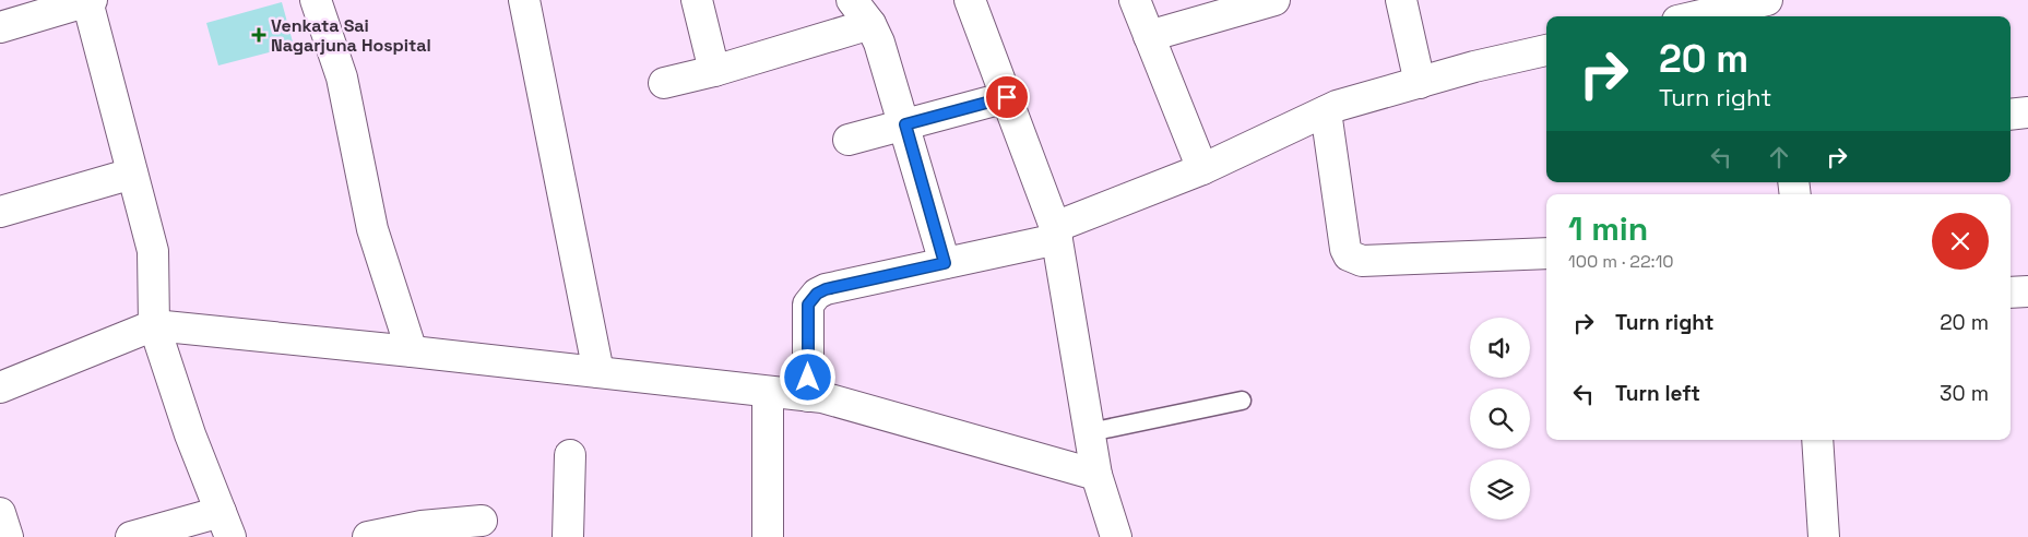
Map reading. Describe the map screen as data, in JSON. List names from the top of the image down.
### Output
{
  "places": {
    "health": ["Venkata Sai Nagarjuna Hospital"]
  },
  "page": {
    "turn": ["20 m", "Turn right"],
    "heading": ["1 min", "100 m · 22:10"],
    "list": [
      {
        "name": "Turn right",
        "value": "20 m"
      },
      {
        "name": "Turn left",
        "value": "30 m"
      }
    ]
  }
}
